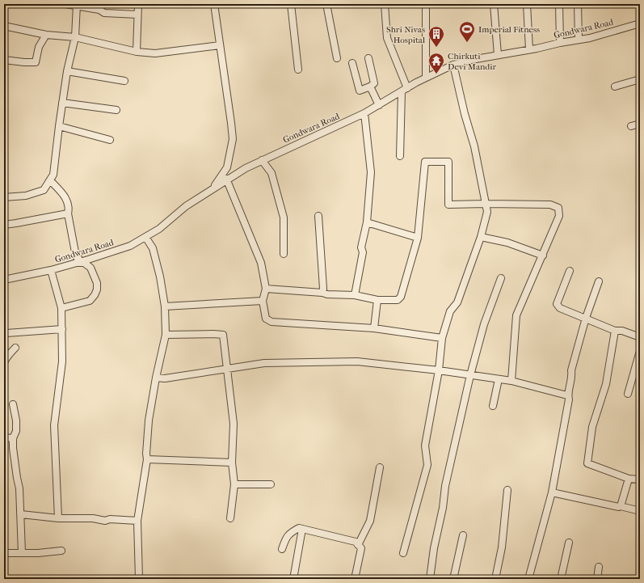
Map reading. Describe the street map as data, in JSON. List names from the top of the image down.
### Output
{
  "streets": {
    "street": ["Gondwara Road"]
  },
  "places": {
    "sports": ["Imperial Fitness"],
    "building": ["Shri Nivas Hospital"],
    "temple": ["Chirkuti Devi Mandir"]
  }
}
